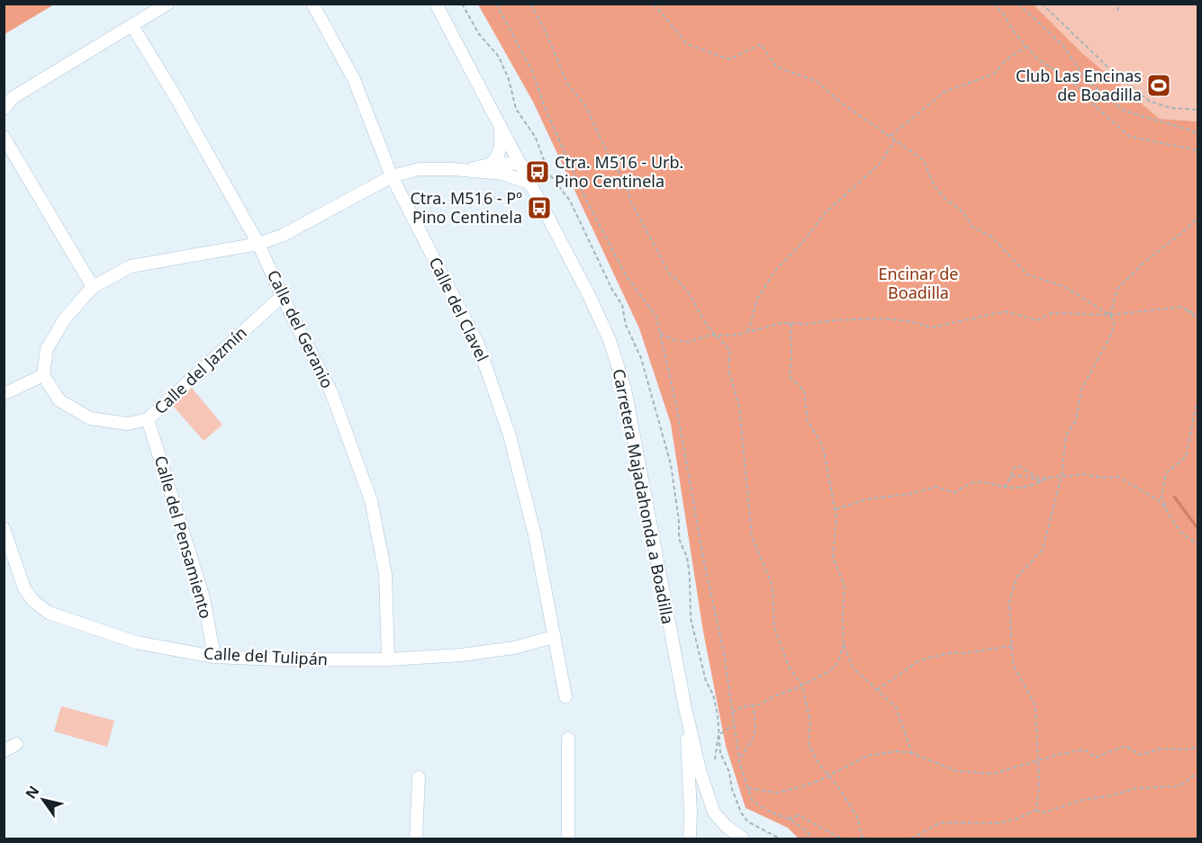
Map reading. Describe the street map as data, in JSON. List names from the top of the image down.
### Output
{
  "streets": {
    "street": [
      "Calle del Clavel",
      "Calle del Geranio",
      "Calle del Jazmín",
      "Carretera Majadahonda a Boadilla",
      "Calle del Pensamiento",
      "Calle del Tulipán"
    ]
  },
  "crossings": [
    ["Calle del Clavel", "Calle del Tulipán"],
    ["Calle del Geranio", "Calle del Jazmín"],
    ["Calle del Geranio", "Calle del Tulipán"],
    ["Calle del Jazmín", "Calle del Pensamiento"],
    ["Calle del Pensamiento", "Calle del Tulipán"]
  ],
  "parks": ["Encinar de Boadilla"],
  "places": {
    "sports": ["Club Las Encinas de Boadilla"],
    "bus stop": ["Ctra. M516 - Urb. Pino Centinela", "Ctra. M516 - Pº Pino Centinela"]
  },
  "north": "top left"
}
